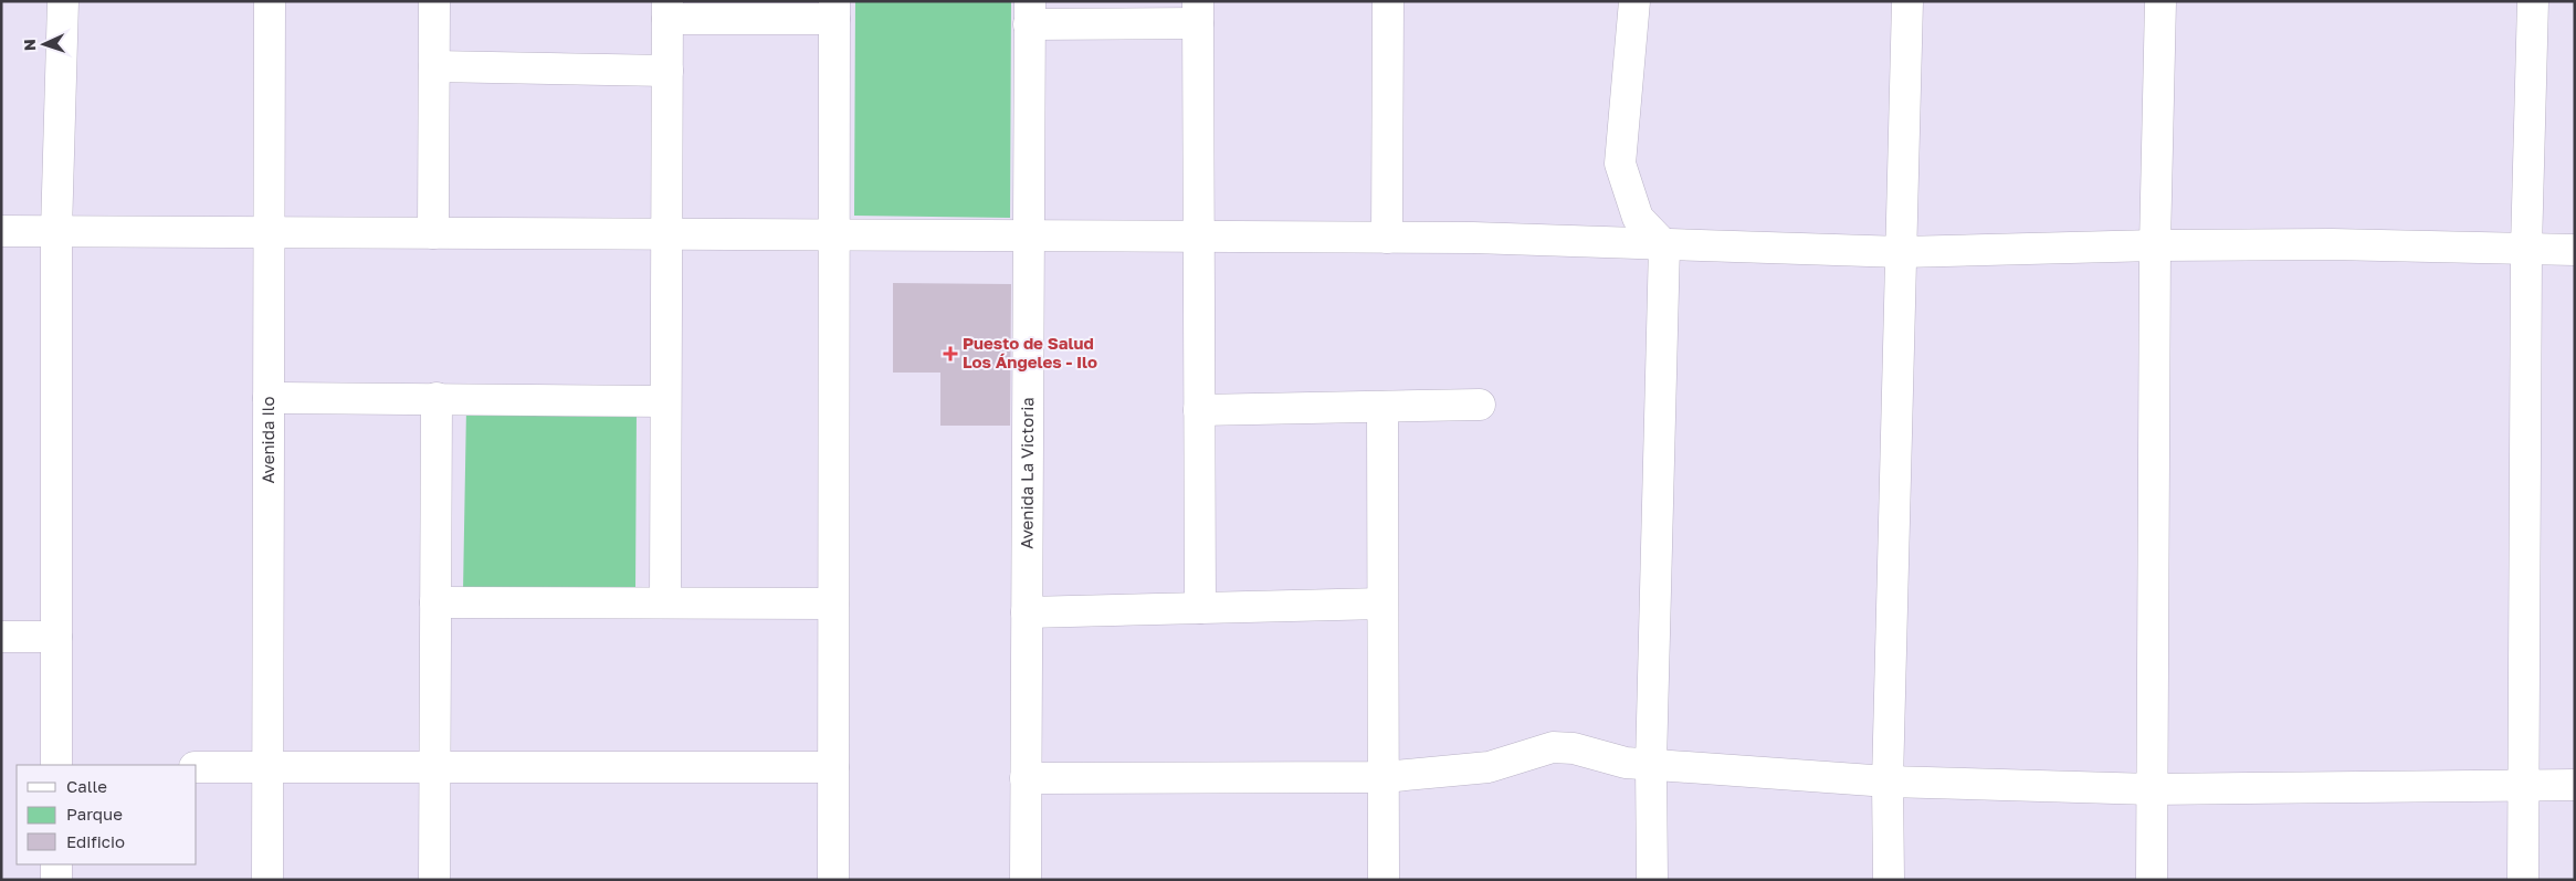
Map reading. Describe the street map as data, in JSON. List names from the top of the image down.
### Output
{
  "streets": {
    "street": ["Avenida Ilo", "Avenida La Victoria"]
  },
  "places": {
    "health": ["Puesto de Salud Los Ángeles - Ilo"]
  },
  "legend": ["Calle", "Parque", "Edificio"],
  "north": "left"
}
